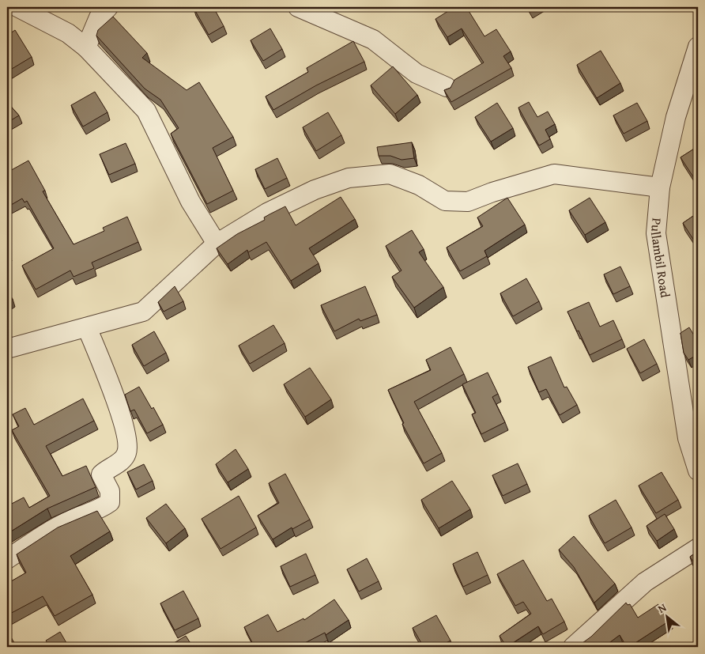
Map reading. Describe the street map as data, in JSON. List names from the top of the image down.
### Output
{
  "streets": {
    "street": ["Pullambil Road"]
  },
  "north": "top left"
}
